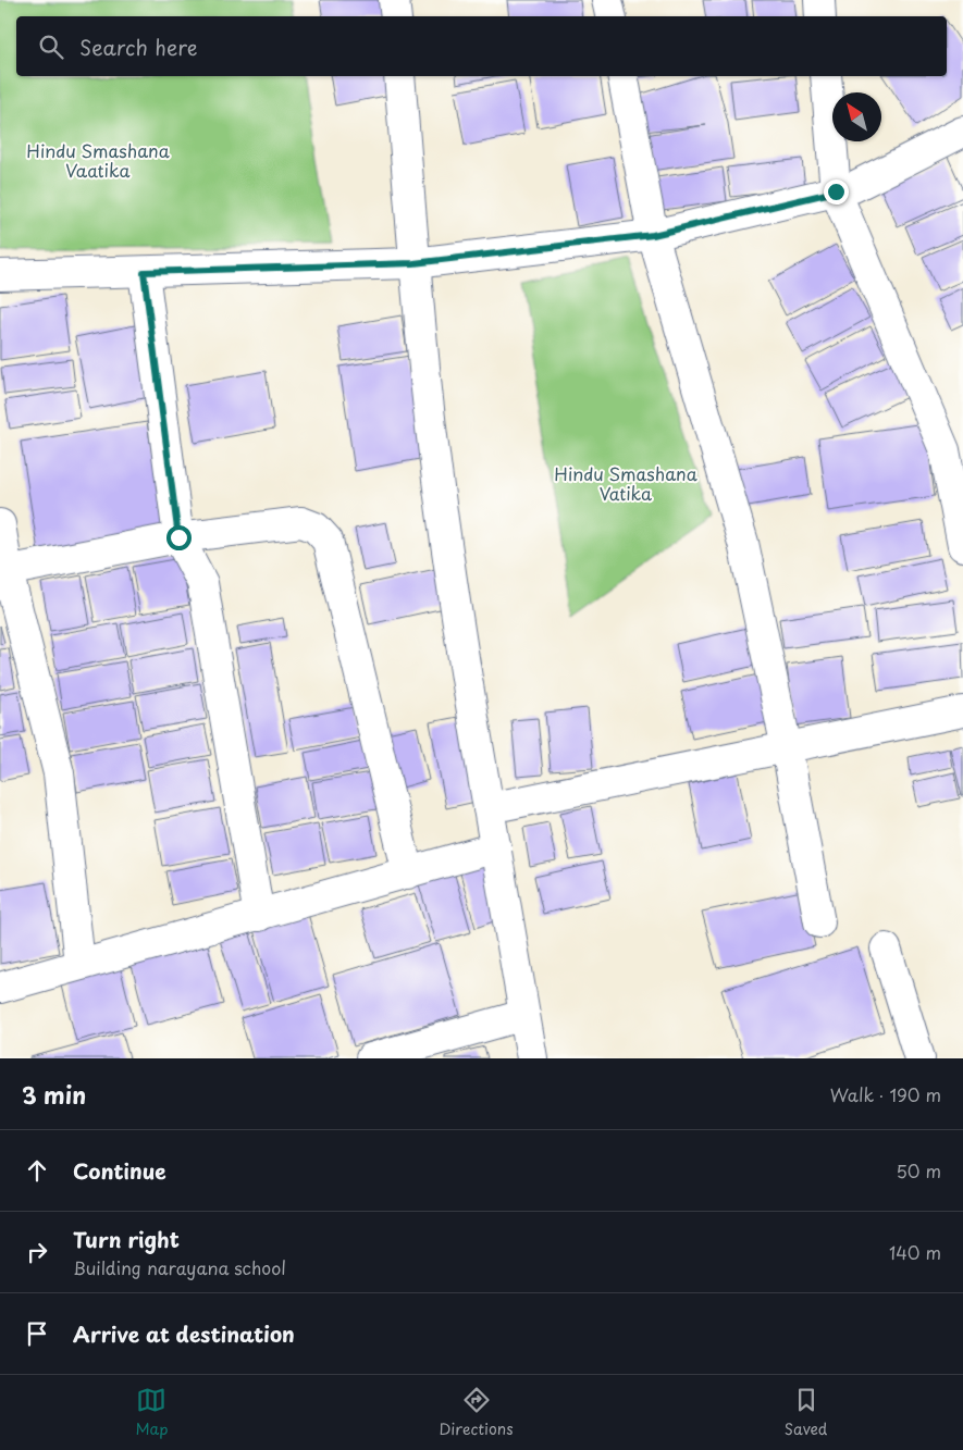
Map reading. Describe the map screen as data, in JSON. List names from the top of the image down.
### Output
{
  "parks": ["Hindu Smashana Vaatika", "Hindu Smashana Vatika"],
  "north": "top left",
  "page": {
    "search": "Search here",
    "heading": ["3 min", "Walk · 190 m"],
    "list": [
      ["Continue", "50 m"],
      ["Turn right", "Building narayana school", "140 m"],
      "Arrive at destination"
    ],
    "nav": ["Map", "Directions", "Saved"]
  }
}
